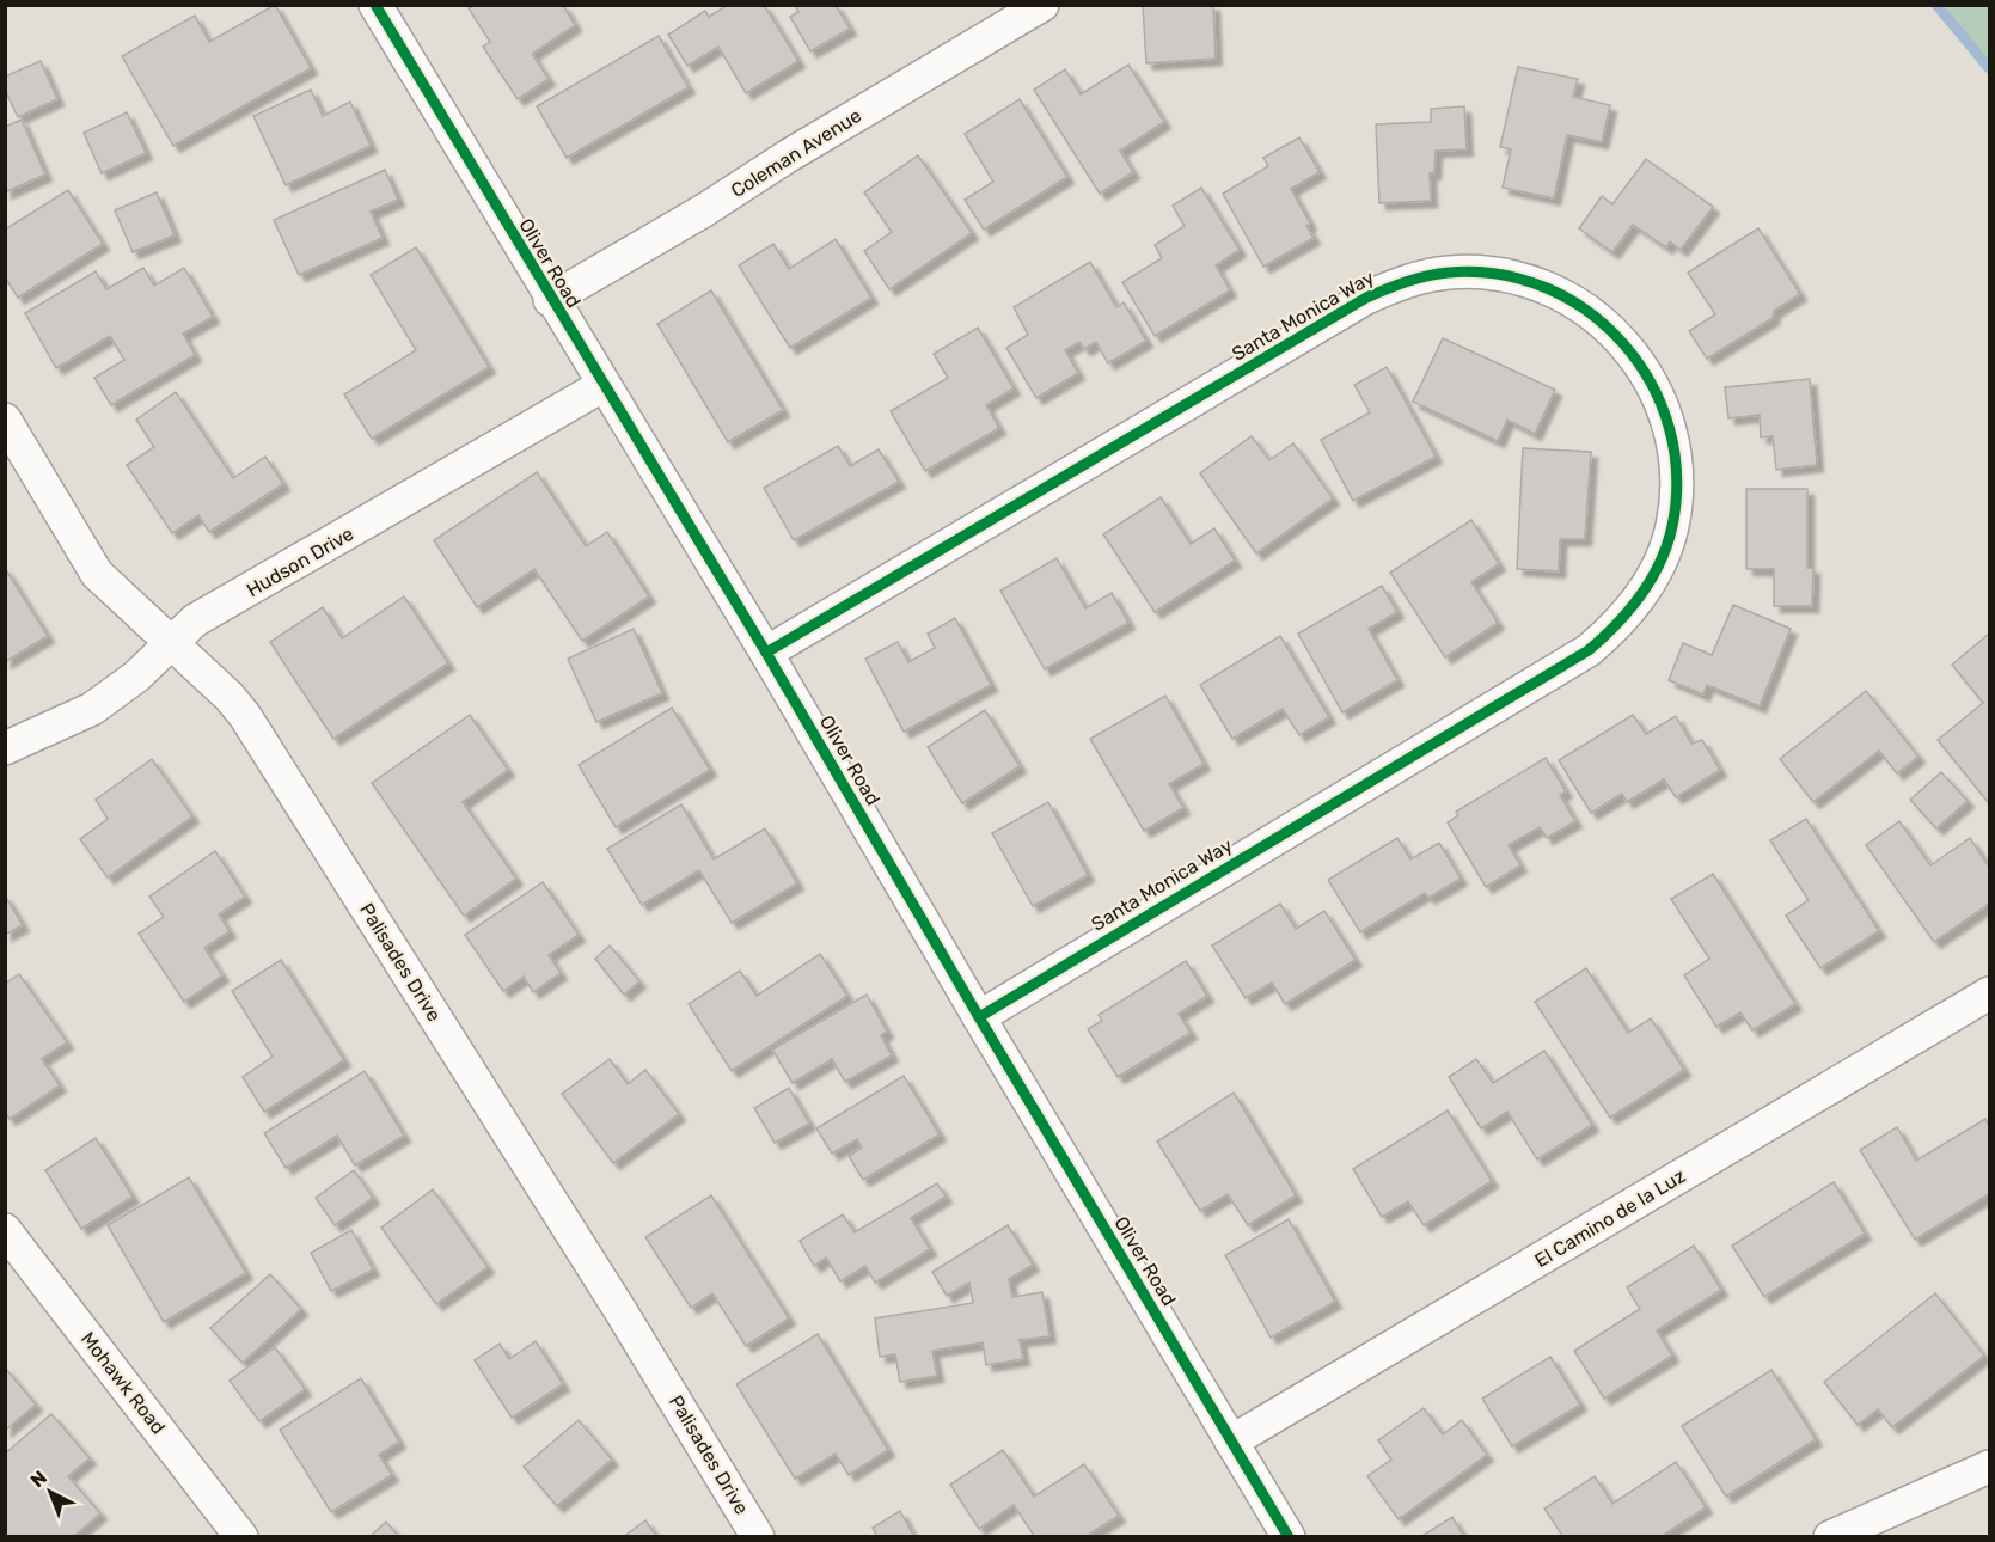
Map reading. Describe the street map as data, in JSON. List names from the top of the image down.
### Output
{
  "streets": {
    "street": [
      "Coleman Avenue",
      "Oliver Road",
      "Santa Monica Way",
      "Hudson Drive",
      "Palisades Drive",
      "El Camino de la Luz",
      "Mohawk Road"
    ]
  },
  "crossings": [
    ["Coleman Avenue", "Oliver Road"],
    ["Oliver Road", "Santa Monica Way"],
    ["Oliver Road", "Hudson Drive"],
    ["Oliver Road", "El Camino de la Luz"],
    ["Hudson Drive", "Palisades Drive"]
  ],
  "north": "top left"
}
